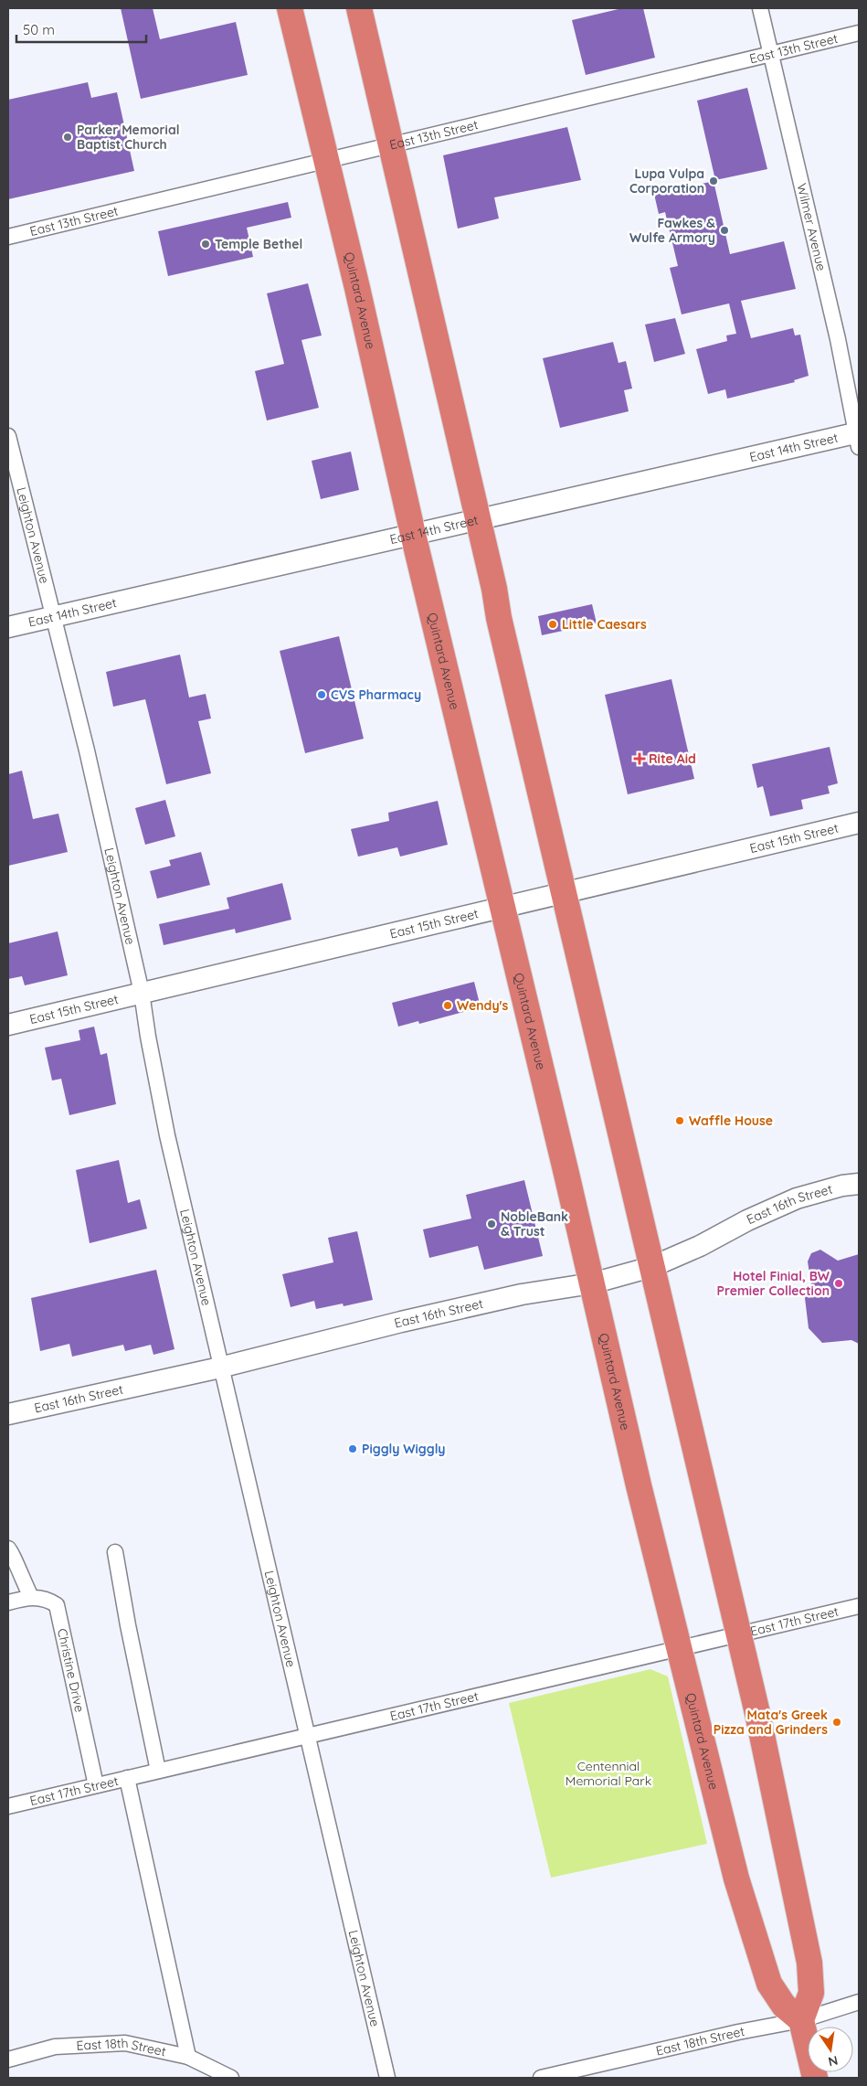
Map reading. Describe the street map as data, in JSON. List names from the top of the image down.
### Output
{
  "streets": {
    "highway": ["Quintard Avenue"],
    "street": [
      "East 13th Street",
      "Wilmer Avenue",
      "East 14th Street",
      "Leighton Avenue",
      "East 15th Street",
      "East 16th Street",
      "East 17th Street",
      "Christine Drive",
      "East 18th Street"
    ]
  },
  "crossings": [
    ["East 13th Street", "Wilmer Avenue"],
    ["East 13th Street", "Quintard Avenue"],
    ["Wilmer Avenue", "East 14th Street"],
    ["Quintard Avenue", "East 14th Street"],
    ["Quintard Avenue", "East 15th Street"],
    ["Quintard Avenue", "East 16th Street"],
    ["Quintard Avenue", "East 17th Street"],
    ["Quintard Avenue", "East 18th Street"],
    ["East 14th Street", "Leighton Avenue"],
    ["Leighton Avenue", "East 15th Street"],
    ["Leighton Avenue", "East 16th Street"],
    ["Leighton Avenue", "East 17th Street"],
    ["East 17th Street", "Christine Drive"]
  ],
  "parks": ["Centennial Memorial Park"],
  "places": {
    "other": [
      "Parker Memorial Baptist Church",
      "Lupa Vulpa Corporation",
      "Fawkes & Wulfe Armory",
      "Temple Bethel",
      "Little Caesars",
      "CVS Pharmacy",
      "Wendy's",
      "Waffle House",
      "NobleBank & Trust",
      "Hotel Finial, BW Premier Collection",
      "Piggly Wiggly",
      "Mata's Greek Pizza and Grinders"
    ],
    "health": ["Rite Aid"]
  },
  "scale_bar": "50 m",
  "north": "bottom"
}
